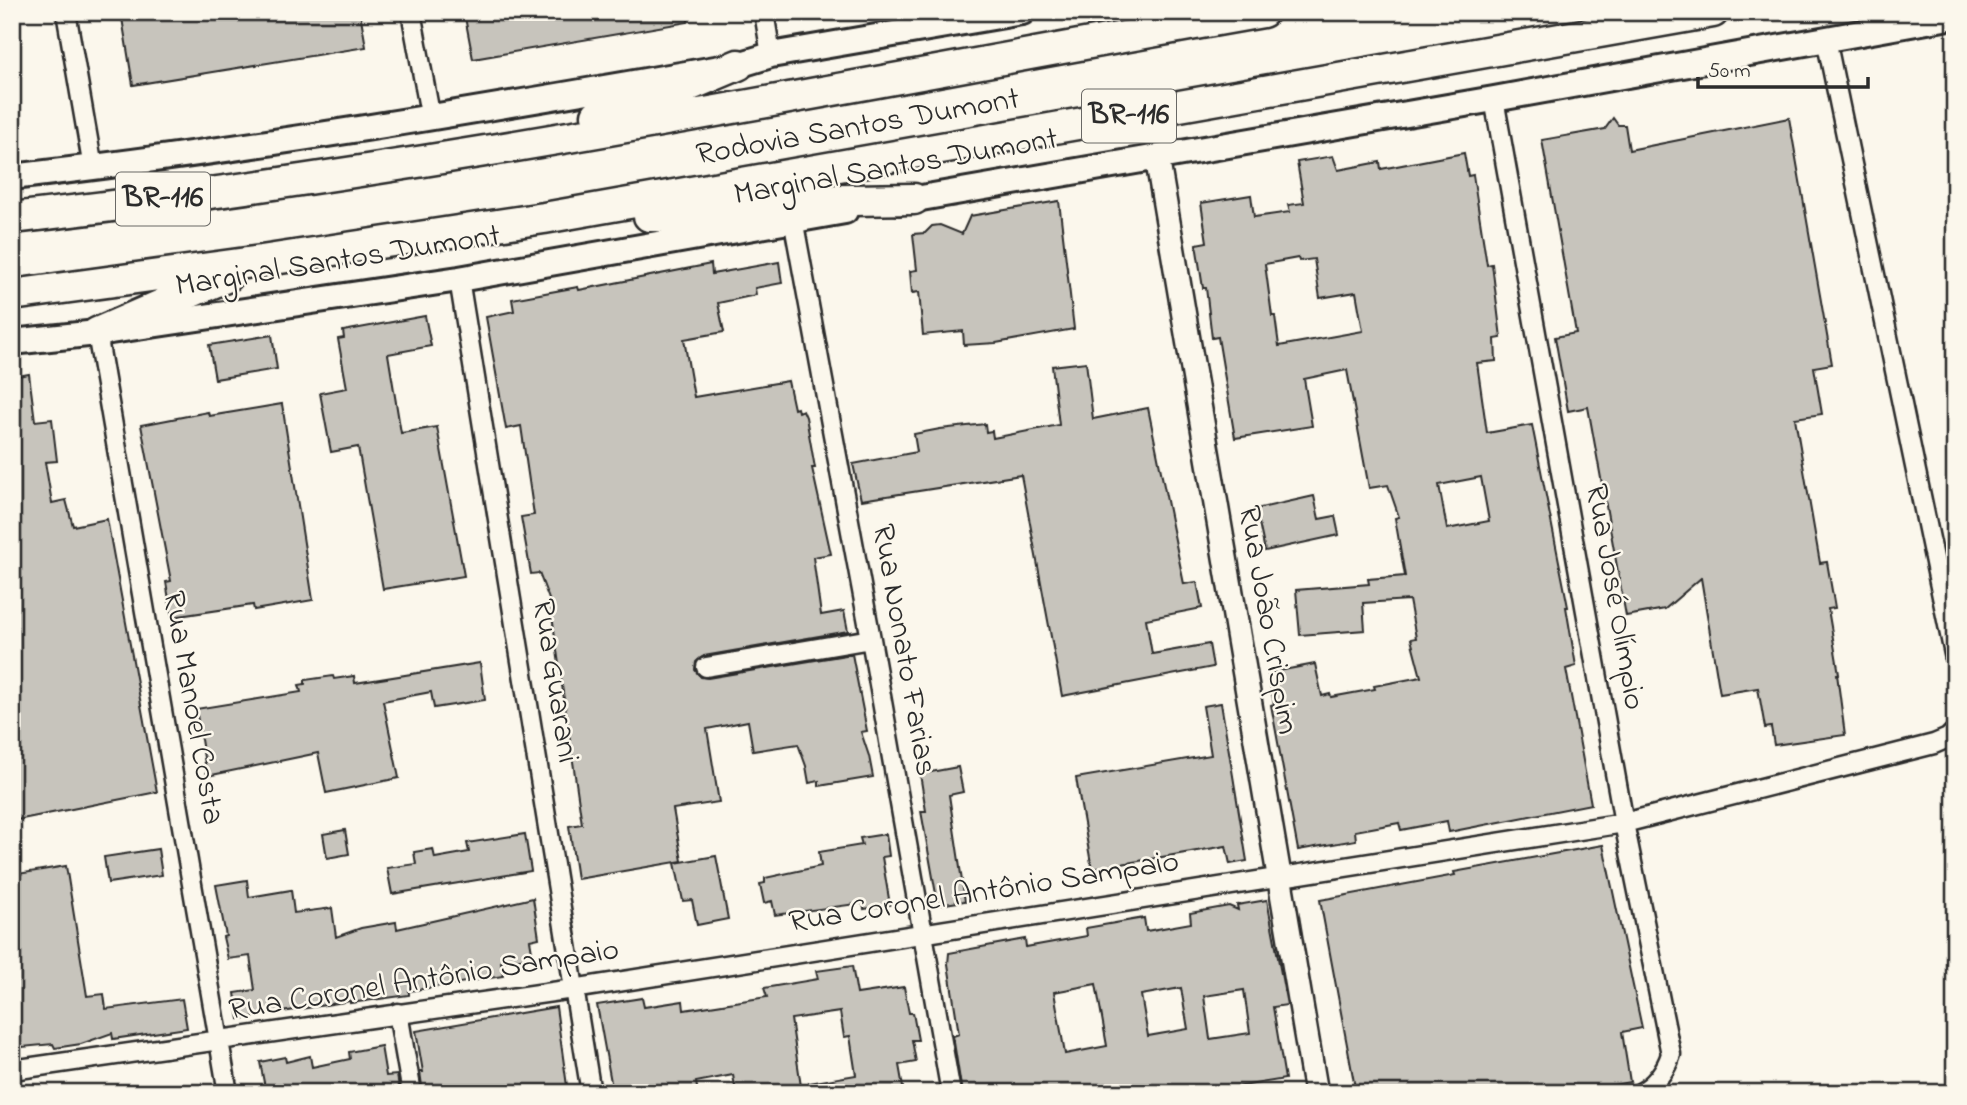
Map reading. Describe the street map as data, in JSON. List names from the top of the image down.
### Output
{
  "streets": {
    "highway": ["BR-116", "Rodovia Santos Dumont"],
    "main road": ["Marginal Santos Dumont"],
    "street": [
      "Rua José Olímpio",
      "Rua João Crispim",
      "Rua Nonato Farias",
      "Rua Guarani",
      "Rua Manoel Costa",
      "Rua Coronel Antônio Sampaio"
    ]
  },
  "crossings": [
    ["Marginal Santos Dumont", "Rua José Olímpio"],
    ["Marginal Santos Dumont", "Rua João Crispim"],
    ["Marginal Santos Dumont", "Rua Nonato Farias"],
    ["Marginal Santos Dumont", "Rua Guarani"],
    ["Marginal Santos Dumont", "Rua Manoel Costa"],
    ["Rua José Olímpio", "Rua Coronel Antônio Sampaio"],
    ["Rua João Crispim", "Rua Coronel Antônio Sampaio"],
    ["Rua Nonato Farias", "Rua Coronel Antônio Sampaio"],
    ["Rua Guarani", "Rua Coronel Antônio Sampaio"],
    ["Rua Manoel Costa", "Rua Coronel Antônio Sampaio"]
  ],
  "scale_bar": "50 m"
}
